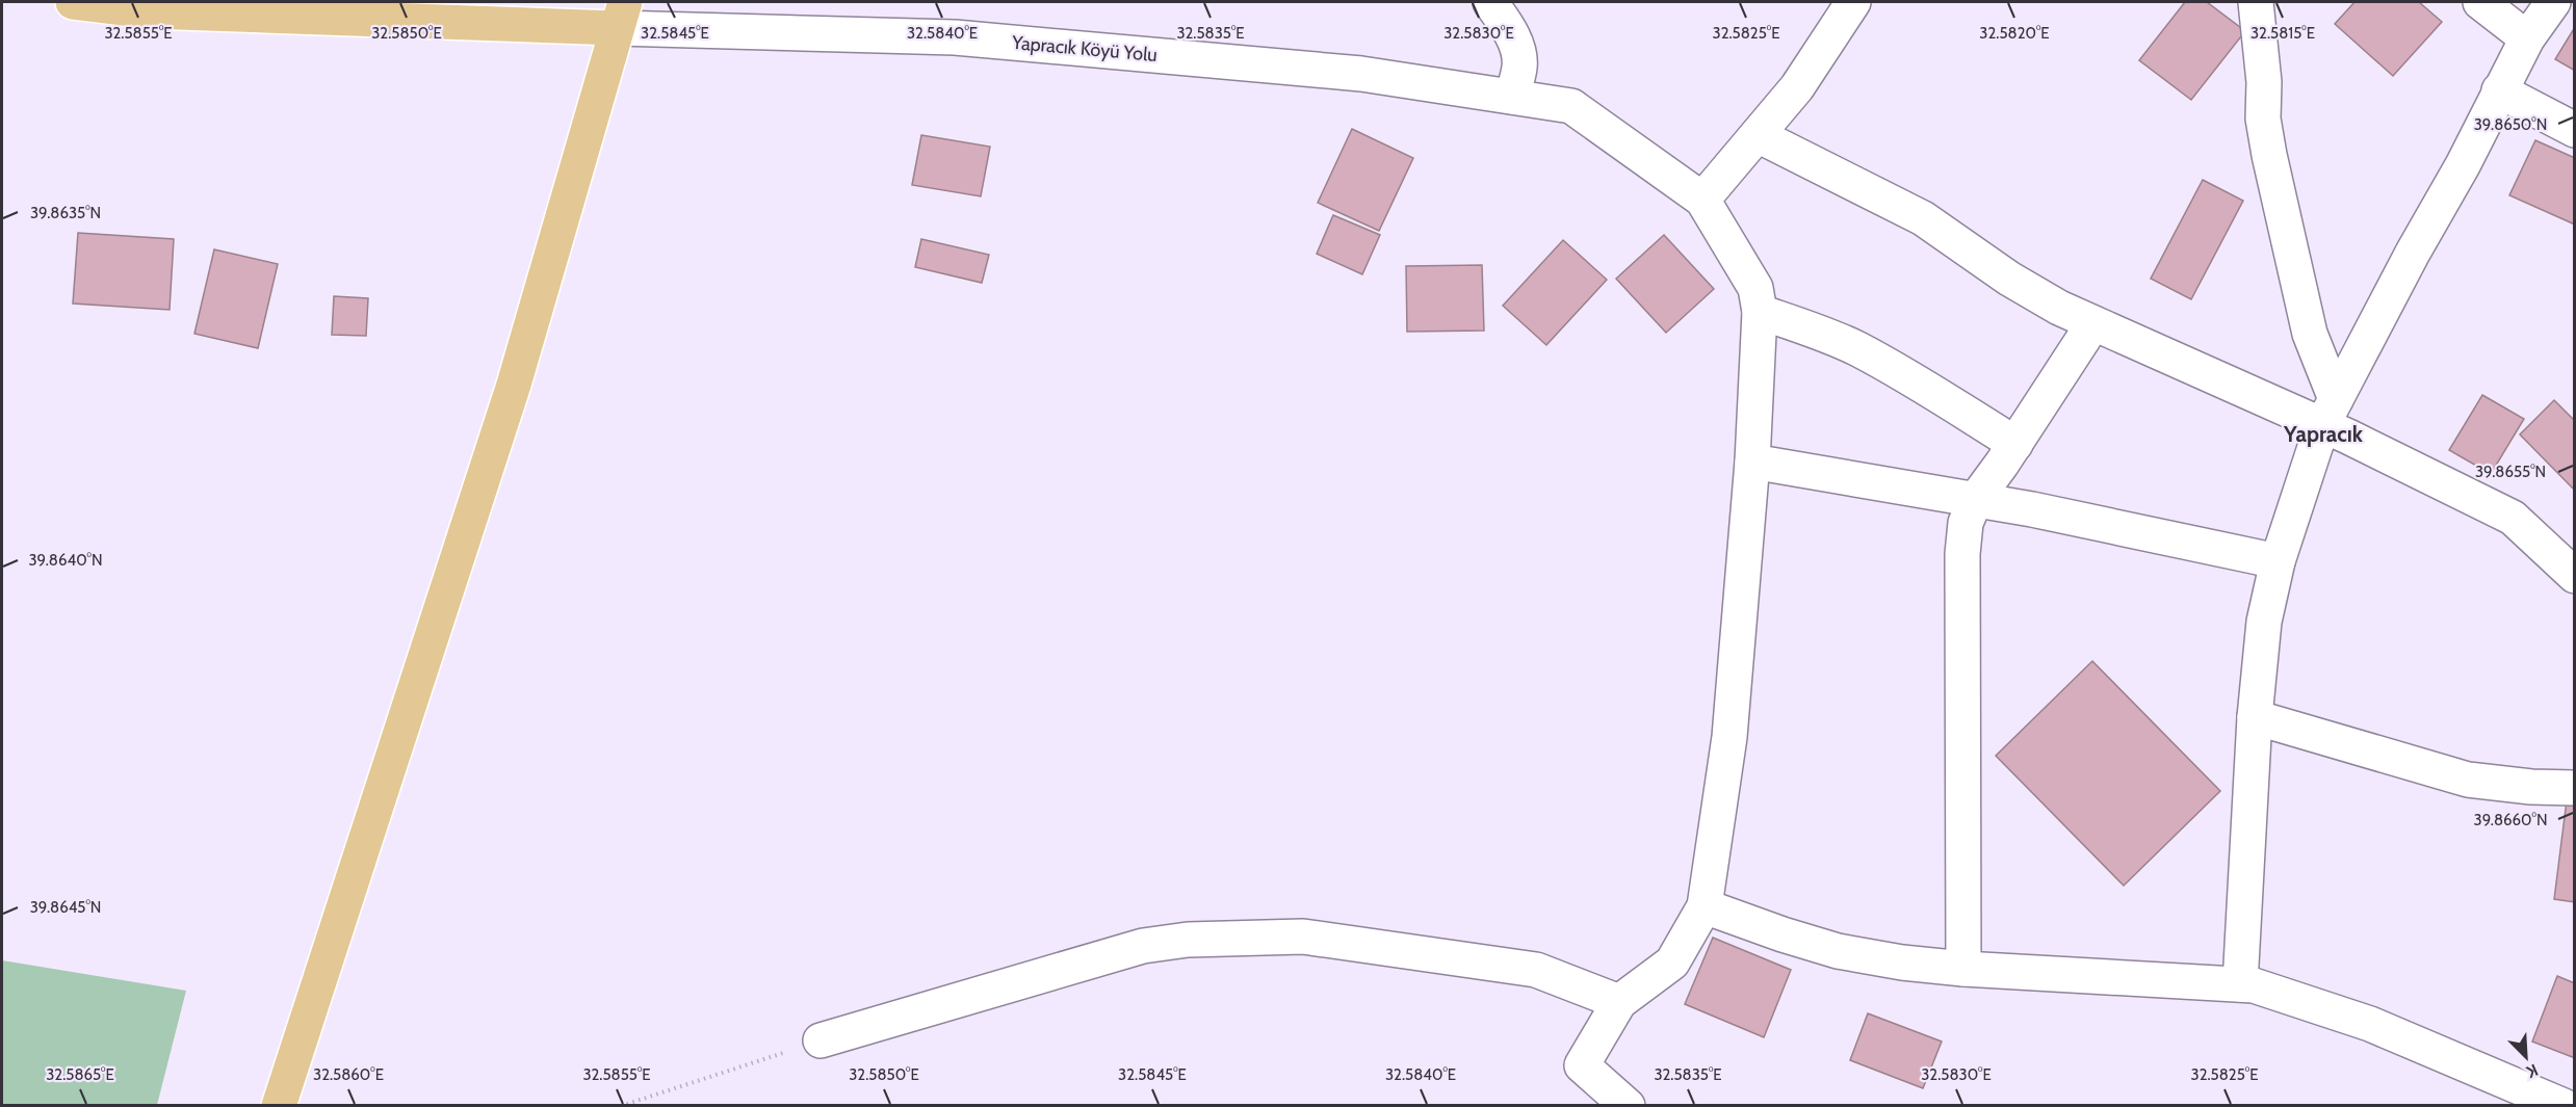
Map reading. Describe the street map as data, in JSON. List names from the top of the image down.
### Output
{
  "streets": {
    "main road": ["Yapracık Köyü Yolu"]
  },
  "districts": ["Yapracık"],
  "north": "bottom right",
  "coordinates": [
    "32.5855°E",
    "32.5850°E",
    "32.5845°E",
    "32.5840°E",
    "32.5835°E",
    "32.5830°E",
    "32.5825°E",
    "32.5820°E",
    "32.5815°E",
    "39.8650°N",
    "39.8635°N",
    "39.8655°N",
    "39.8640°N",
    "39.8660°N",
    "39.8645°N",
    "32.5865°E",
    "32.5860°E"
  ]
}
